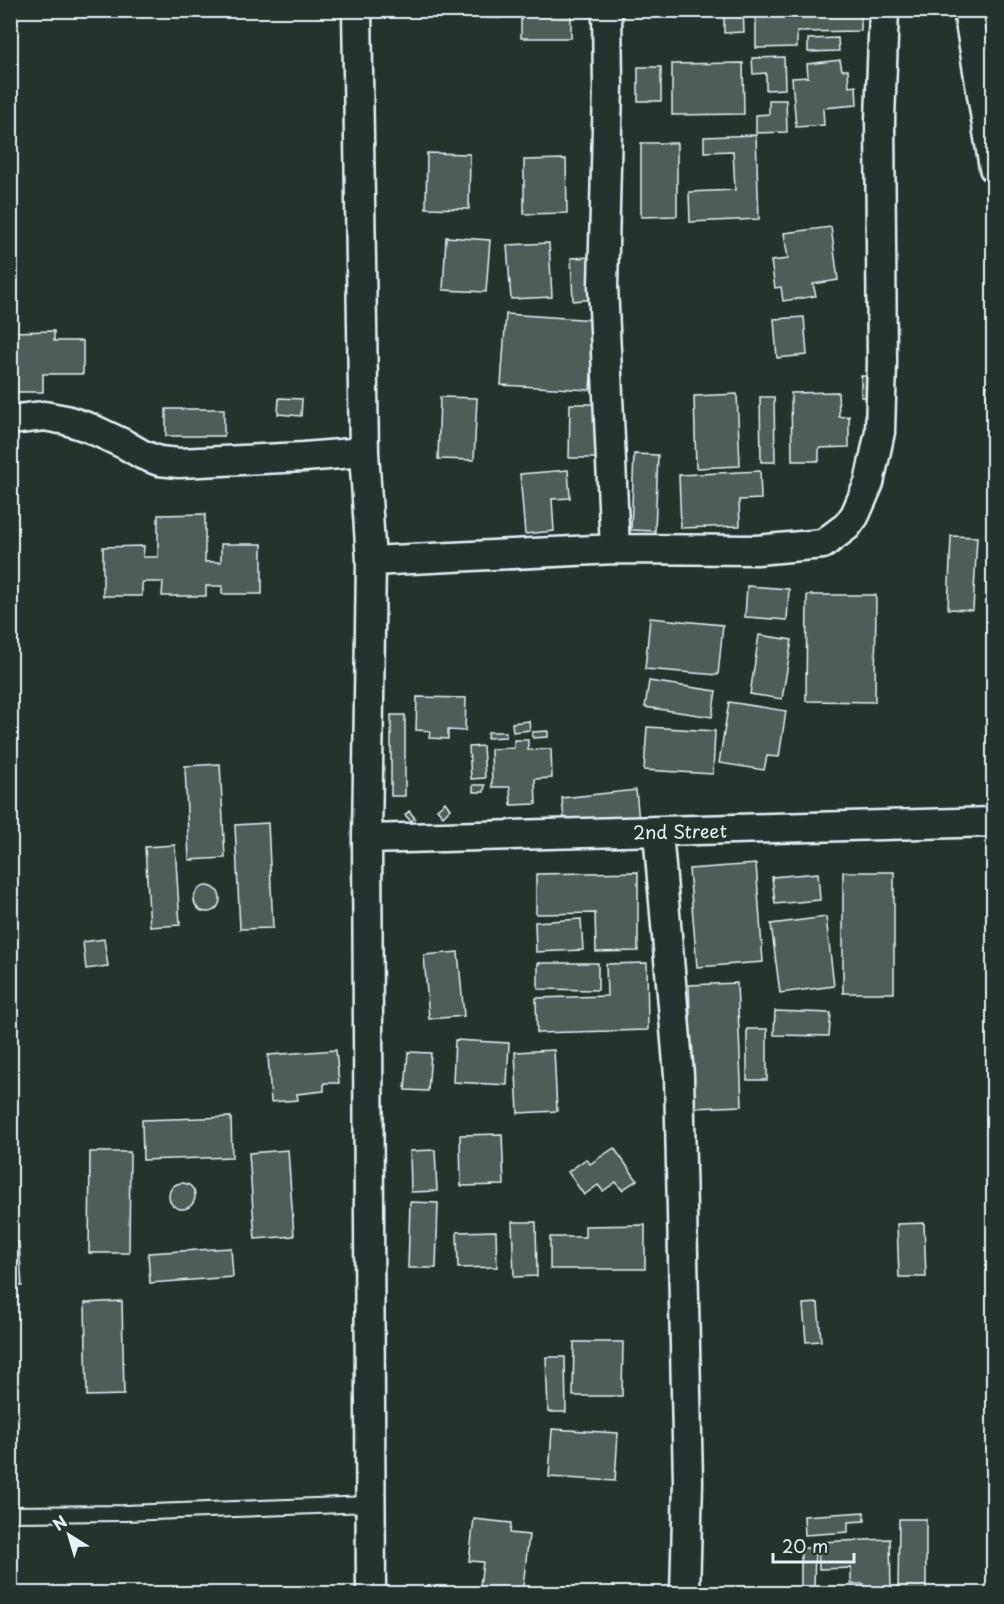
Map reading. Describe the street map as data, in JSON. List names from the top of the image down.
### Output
{
  "streets": {
    "street": ["2nd Street"]
  },
  "scale_bar": "20 m",
  "north": "top left"
}
